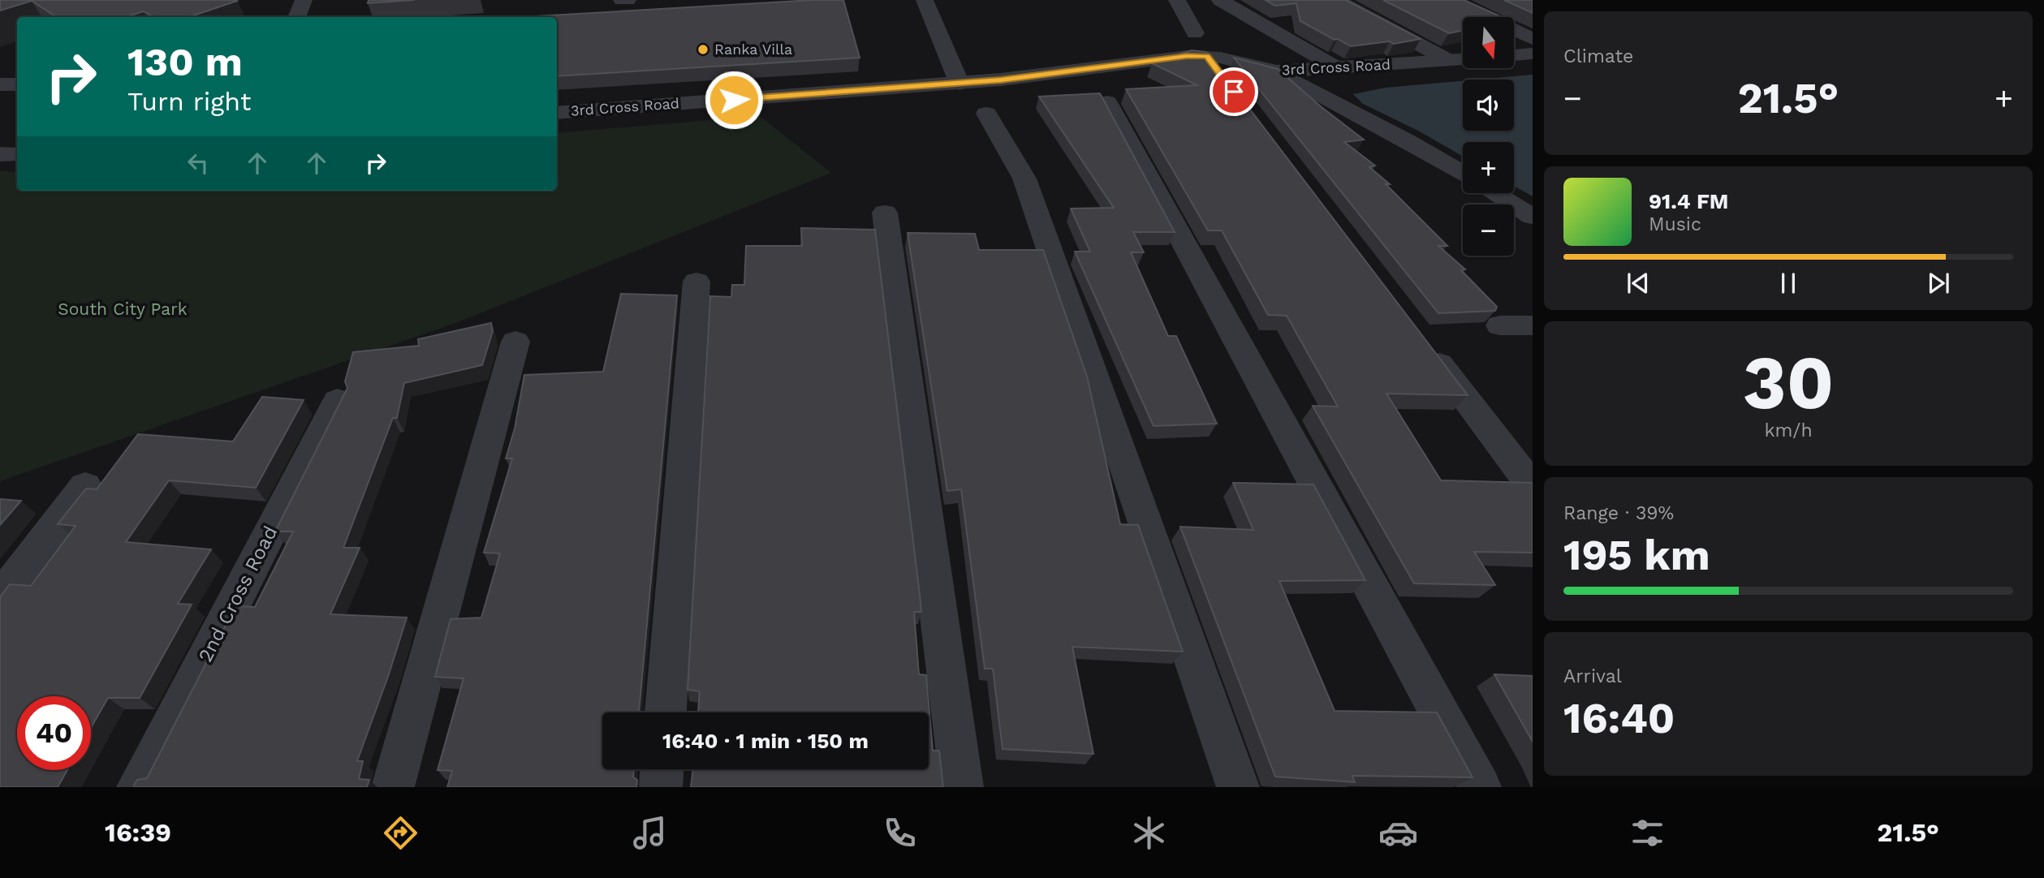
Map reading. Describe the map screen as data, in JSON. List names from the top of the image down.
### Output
{
  "streets": {
    "street": ["3rd Cross Road", "2nd Cross Road"]
  },
  "parks": ["South City Park"],
  "places": ["Ranka Villa"],
  "north": "bottom",
  "page": {
    "tile": [
      "Climate",
      ["30", "km/h"],
      ["Range · 39%", "195 km"],
      ["Arrival", "16:40"]
    ],
    "map_buttons": ["+", "−"],
    "turn": ["130 m", "Turn right"],
    "heat": ["−", "21.5°", "+"],
    "song": ["91.4 FM", "Music"],
    "limit": "40",
    "trip": "16:40 · 1 min · 150 m",
    "tabs": ["16:39", "21.5°"]
  }
}
